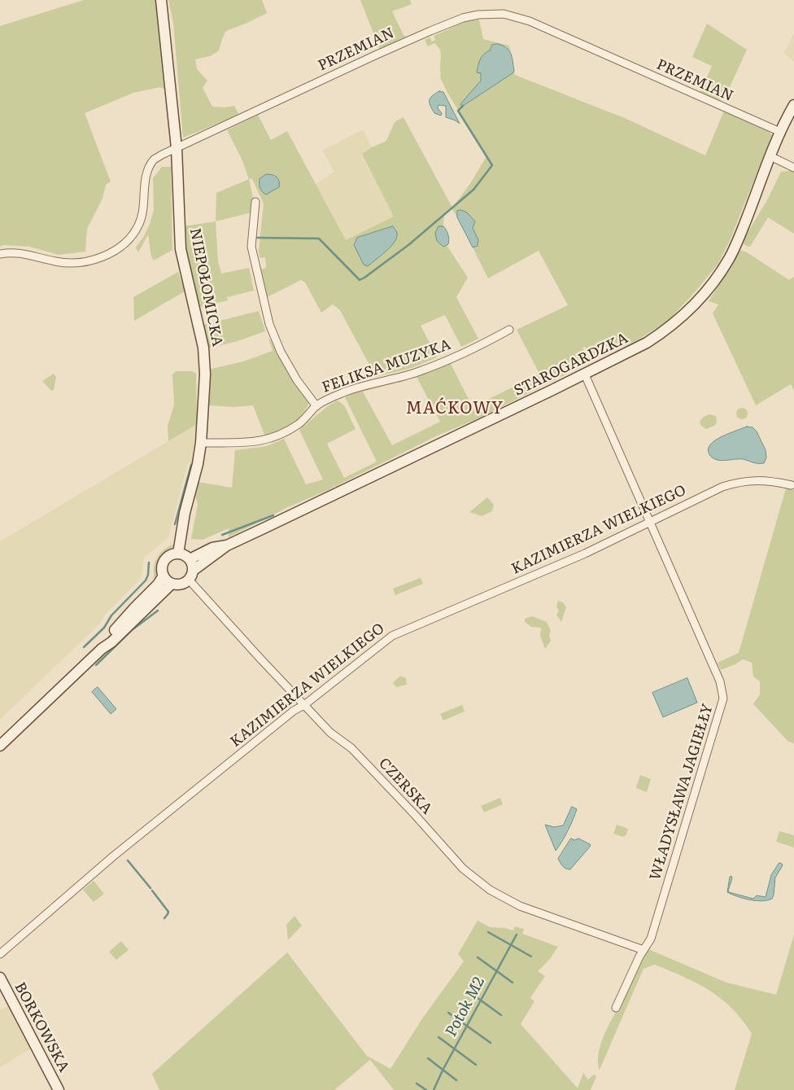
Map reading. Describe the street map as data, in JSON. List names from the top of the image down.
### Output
{
  "streets": {
    "main road": ["NIEPOŁOMICKA", "STAROGARDZKA", "BORKOWSKA"],
    "street": [
      "PRZEMIAN",
      "FELIKSA MUZYKA",
      "KAZIMIERZA WIELKIEGO",
      "CZERSKA",
      "WŁADYSŁAWA JAGIEŁŁY"
    ]
  },
  "crossings": [
    ["PRZEMIAN", "NIEPOŁOMICKA"],
    ["PRZEMIAN", "STAROGARDZKA"],
    ["NIEPOŁOMICKA", "STAROGARDZKA"],
    ["NIEPOŁOMICKA", "FELIKSA MUZYKA"],
    ["NIEPOŁOMICKA", "CZERSKA"],
    ["STAROGARDZKA", "CZERSKA"],
    ["STAROGARDZKA", "WŁADYSŁAWA JAGIEŁŁY"],
    ["KAZIMIERZA WIELKIEGO", "CZERSKA"],
    ["KAZIMIERZA WIELKIEGO", "WŁADYSŁAWA JAGIEŁŁY"],
    ["CZERSKA", "WŁADYSŁAWA JAGIEŁŁY"]
  ],
  "districts": ["MAĆKOWY"],
  "water": ["Potok M2"]
}
